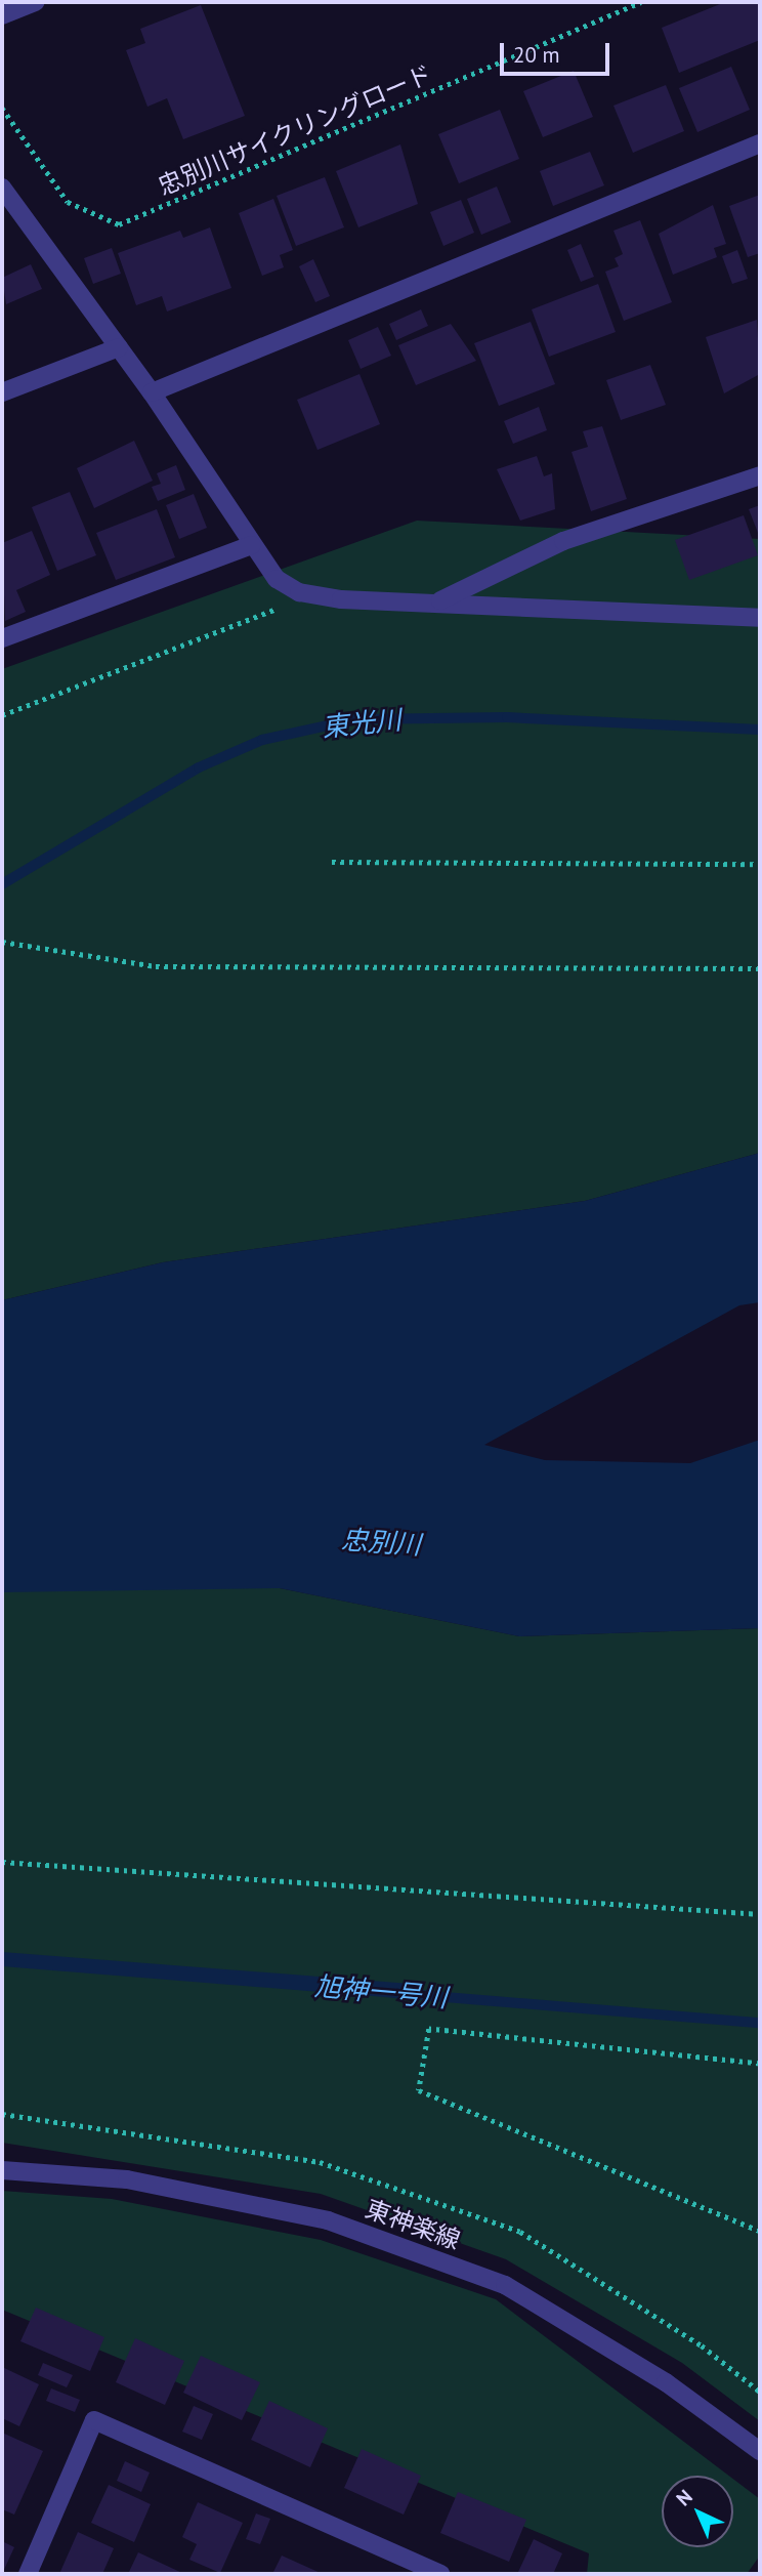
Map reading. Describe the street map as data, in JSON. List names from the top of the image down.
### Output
{
  "streets": {
    "street": ["東神楽線"],
    "path": ["忠別川サイクリングロード"]
  },
  "water": ["東光川", "忠別川", "旭神一号川"],
  "scale_bar": "20 m",
  "north": "top left"
}
